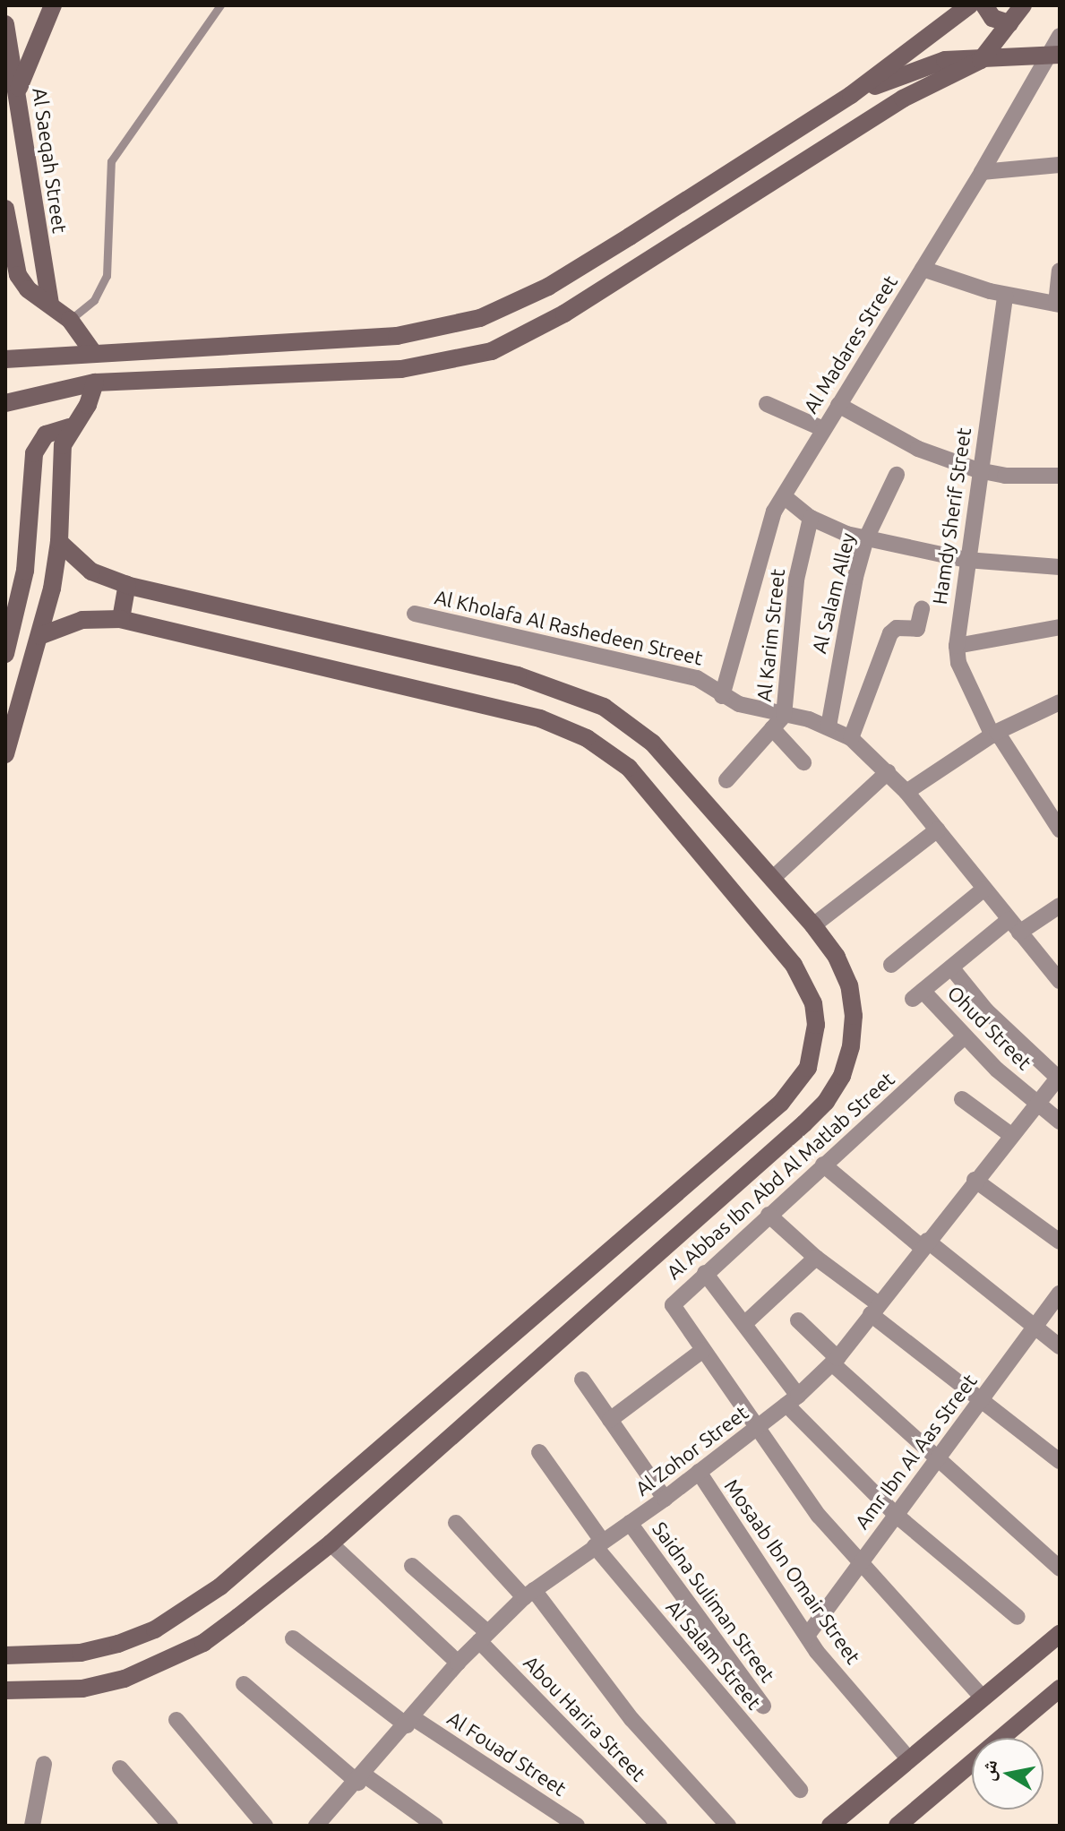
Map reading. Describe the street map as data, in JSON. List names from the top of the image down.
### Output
{
  "streets": {
    "street": [
      "Al Saeqah Street",
      "Al Madares Street",
      "Hamdy Sherif Street",
      "Al Salam Alley",
      "Al Kholafa Al Rashedeen Street",
      "Al Karim Street",
      "Ohud Street",
      "Al Abbas Ibn Abd Al Matlab Street",
      "Al Zohor Street",
      "Amr Ibn Al Aas Street",
      "Mosaab Ibn Omair Street",
      "Saidna Suliman Street",
      "Al Salam Street",
      "Abou Harira Street",
      "Al Fouad Street"
    ]
  },
  "crossings": [
    ["Al Madares Street", "Al Kholafa Al Rashedeen Street"],
    ["Al Salam Alley", "Al Kholafa Al Rashedeen Street"],
    ["Al Kholafa Al Rashedeen Street", "Al Karim Street"],
    ["Ohud Street", "Al Abbas Ibn Abd Al Matlab Street"],
    ["Ohud Street", "Al Zohor Street"],
    ["Al Abbas Ibn Abd Al Matlab Street", "Al Zohor Street"],
    ["Al Abbas Ibn Abd Al Matlab Street", "Amr Ibn Al Aas Street"],
    ["Al Zohor Street", "Mosaab Ibn Omair Street"],
    ["Al Zohor Street", "Saidna Suliman Street"],
    ["Al Zohor Street", "Al Salam Street"],
    ["Al Zohor Street", "Abou Harira Street"],
    ["Al Zohor Street", "Al Fouad Street"],
    ["Amr Ibn Al Aas Street", "Mosaab Ibn Omair Street"]
  ],
  "north": "left"
}
